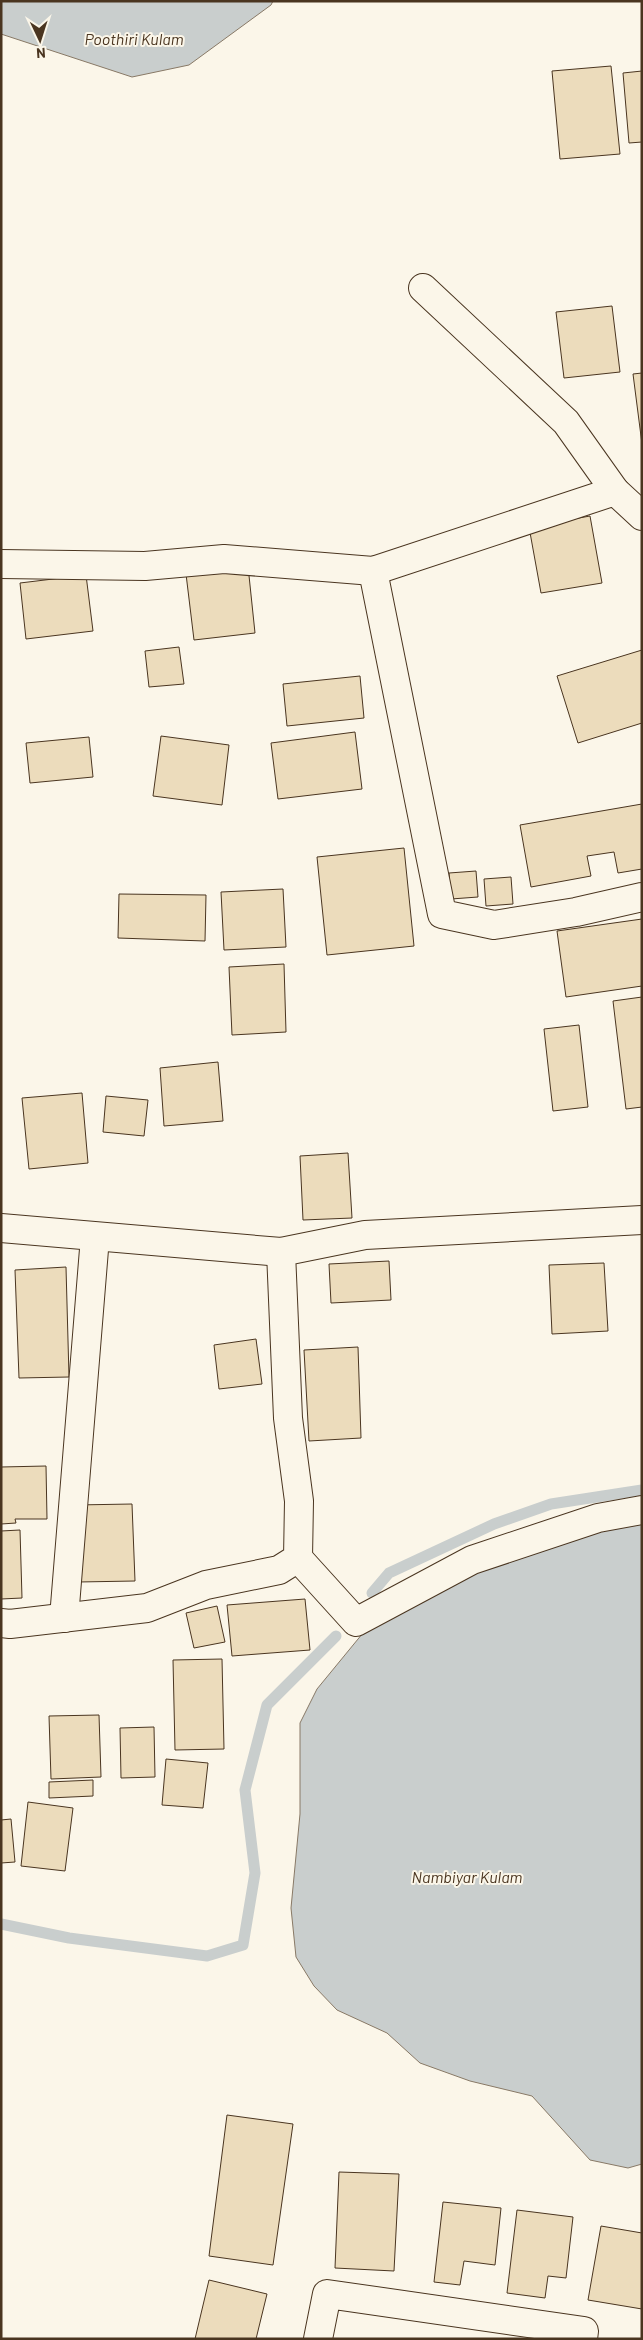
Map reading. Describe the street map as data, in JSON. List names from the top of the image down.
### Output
{
  "water": ["Poothiri Kulam", "Nambiyar Kulam"],
  "north": "bottom"
}
